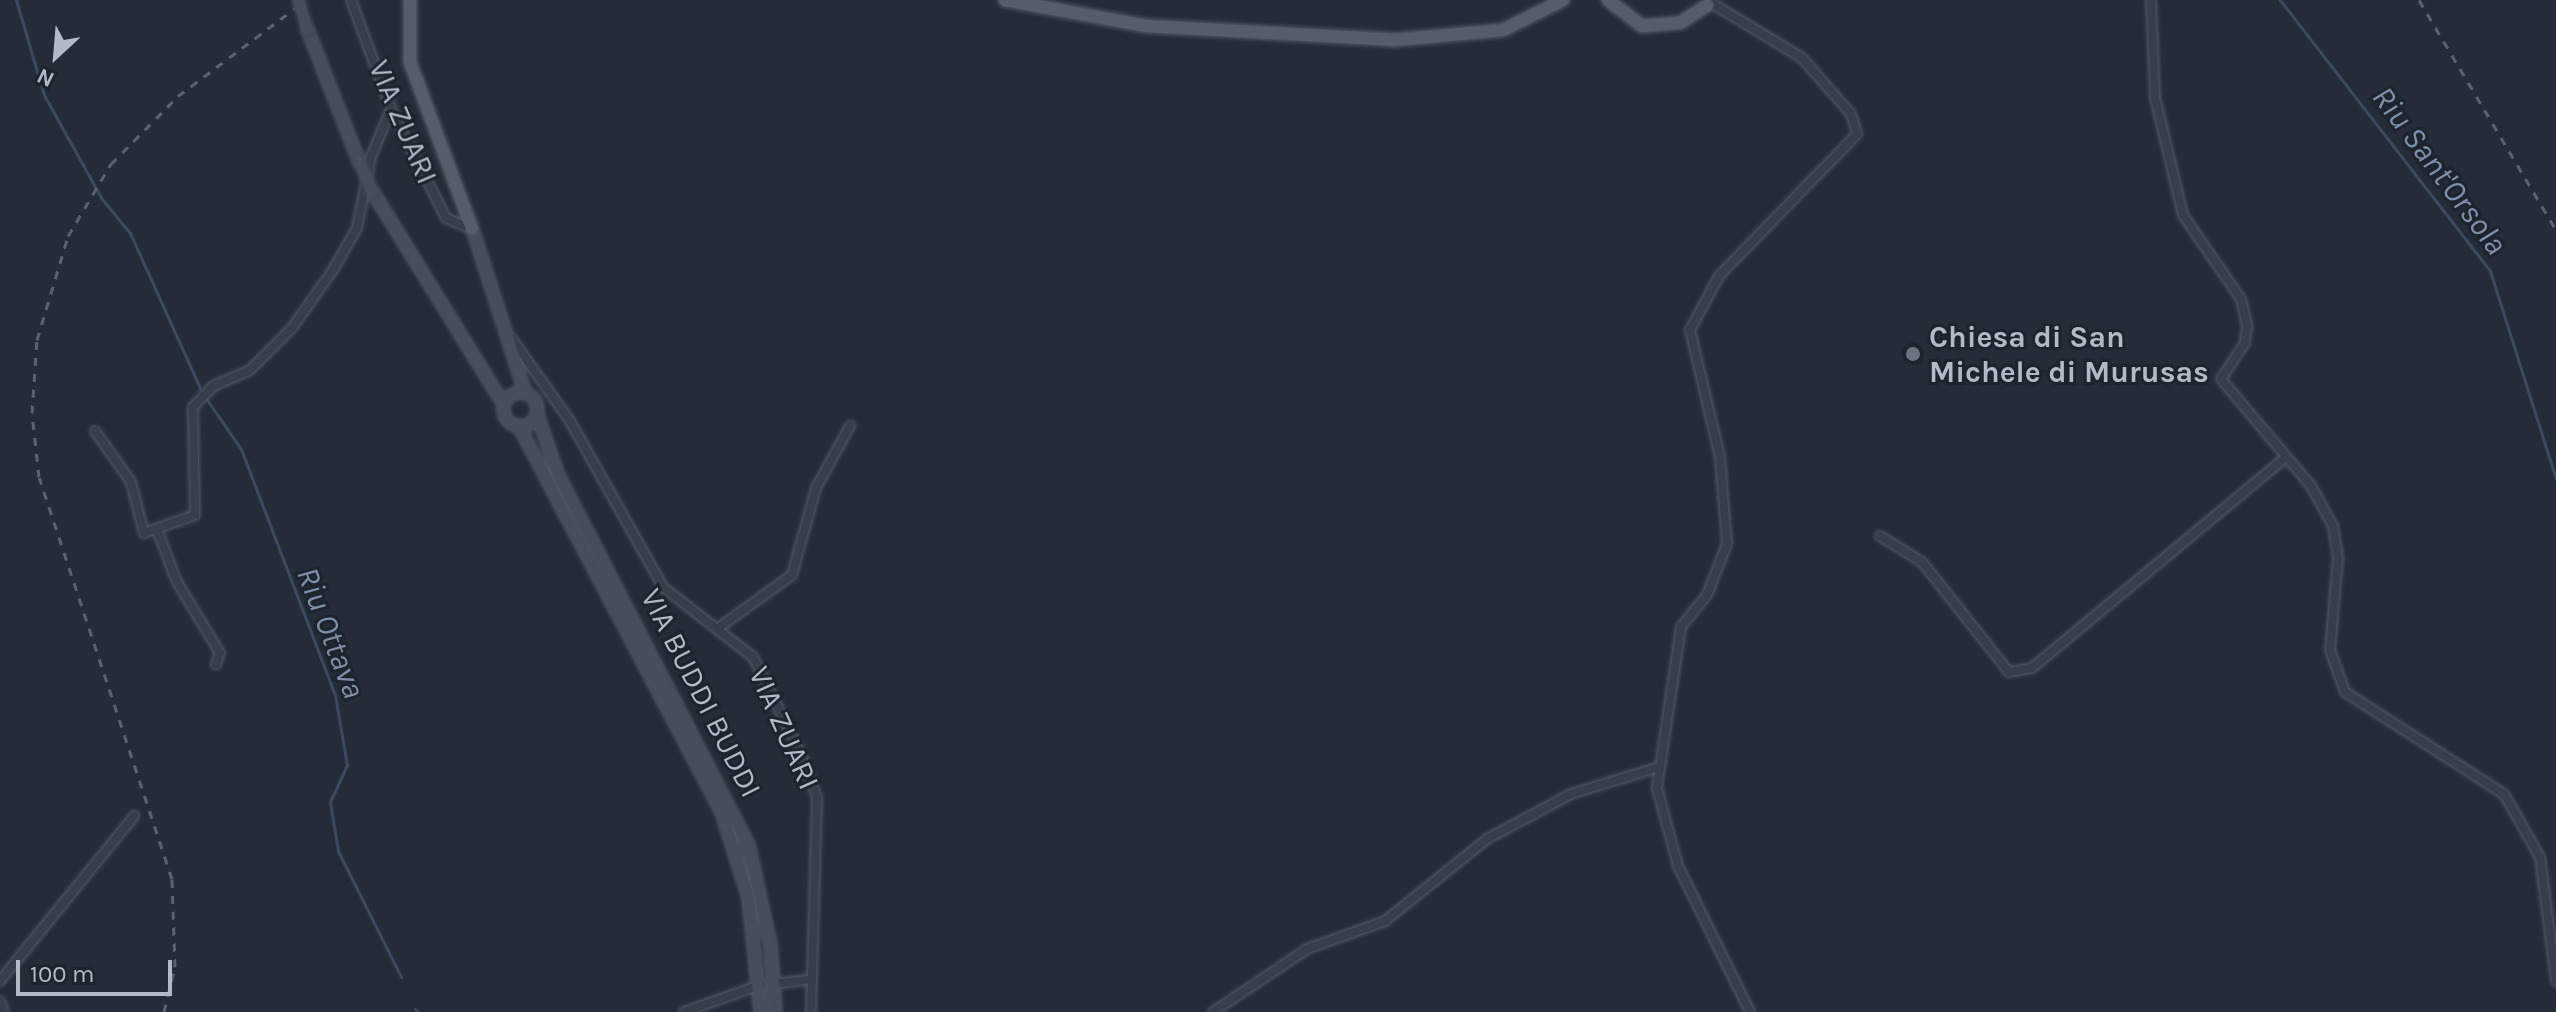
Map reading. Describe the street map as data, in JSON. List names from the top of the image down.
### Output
{
  "streets": {
    "main road": ["VIA BUDDI BUDDI"],
    "street": ["VIA ZUARI"]
  },
  "water": ["Riu Sant'Orsola", "Riu Ottava"],
  "places": ["Chiesa di San Michele di Murusas"],
  "scale_bar": "100 m",
  "north": "bottom left"
}
